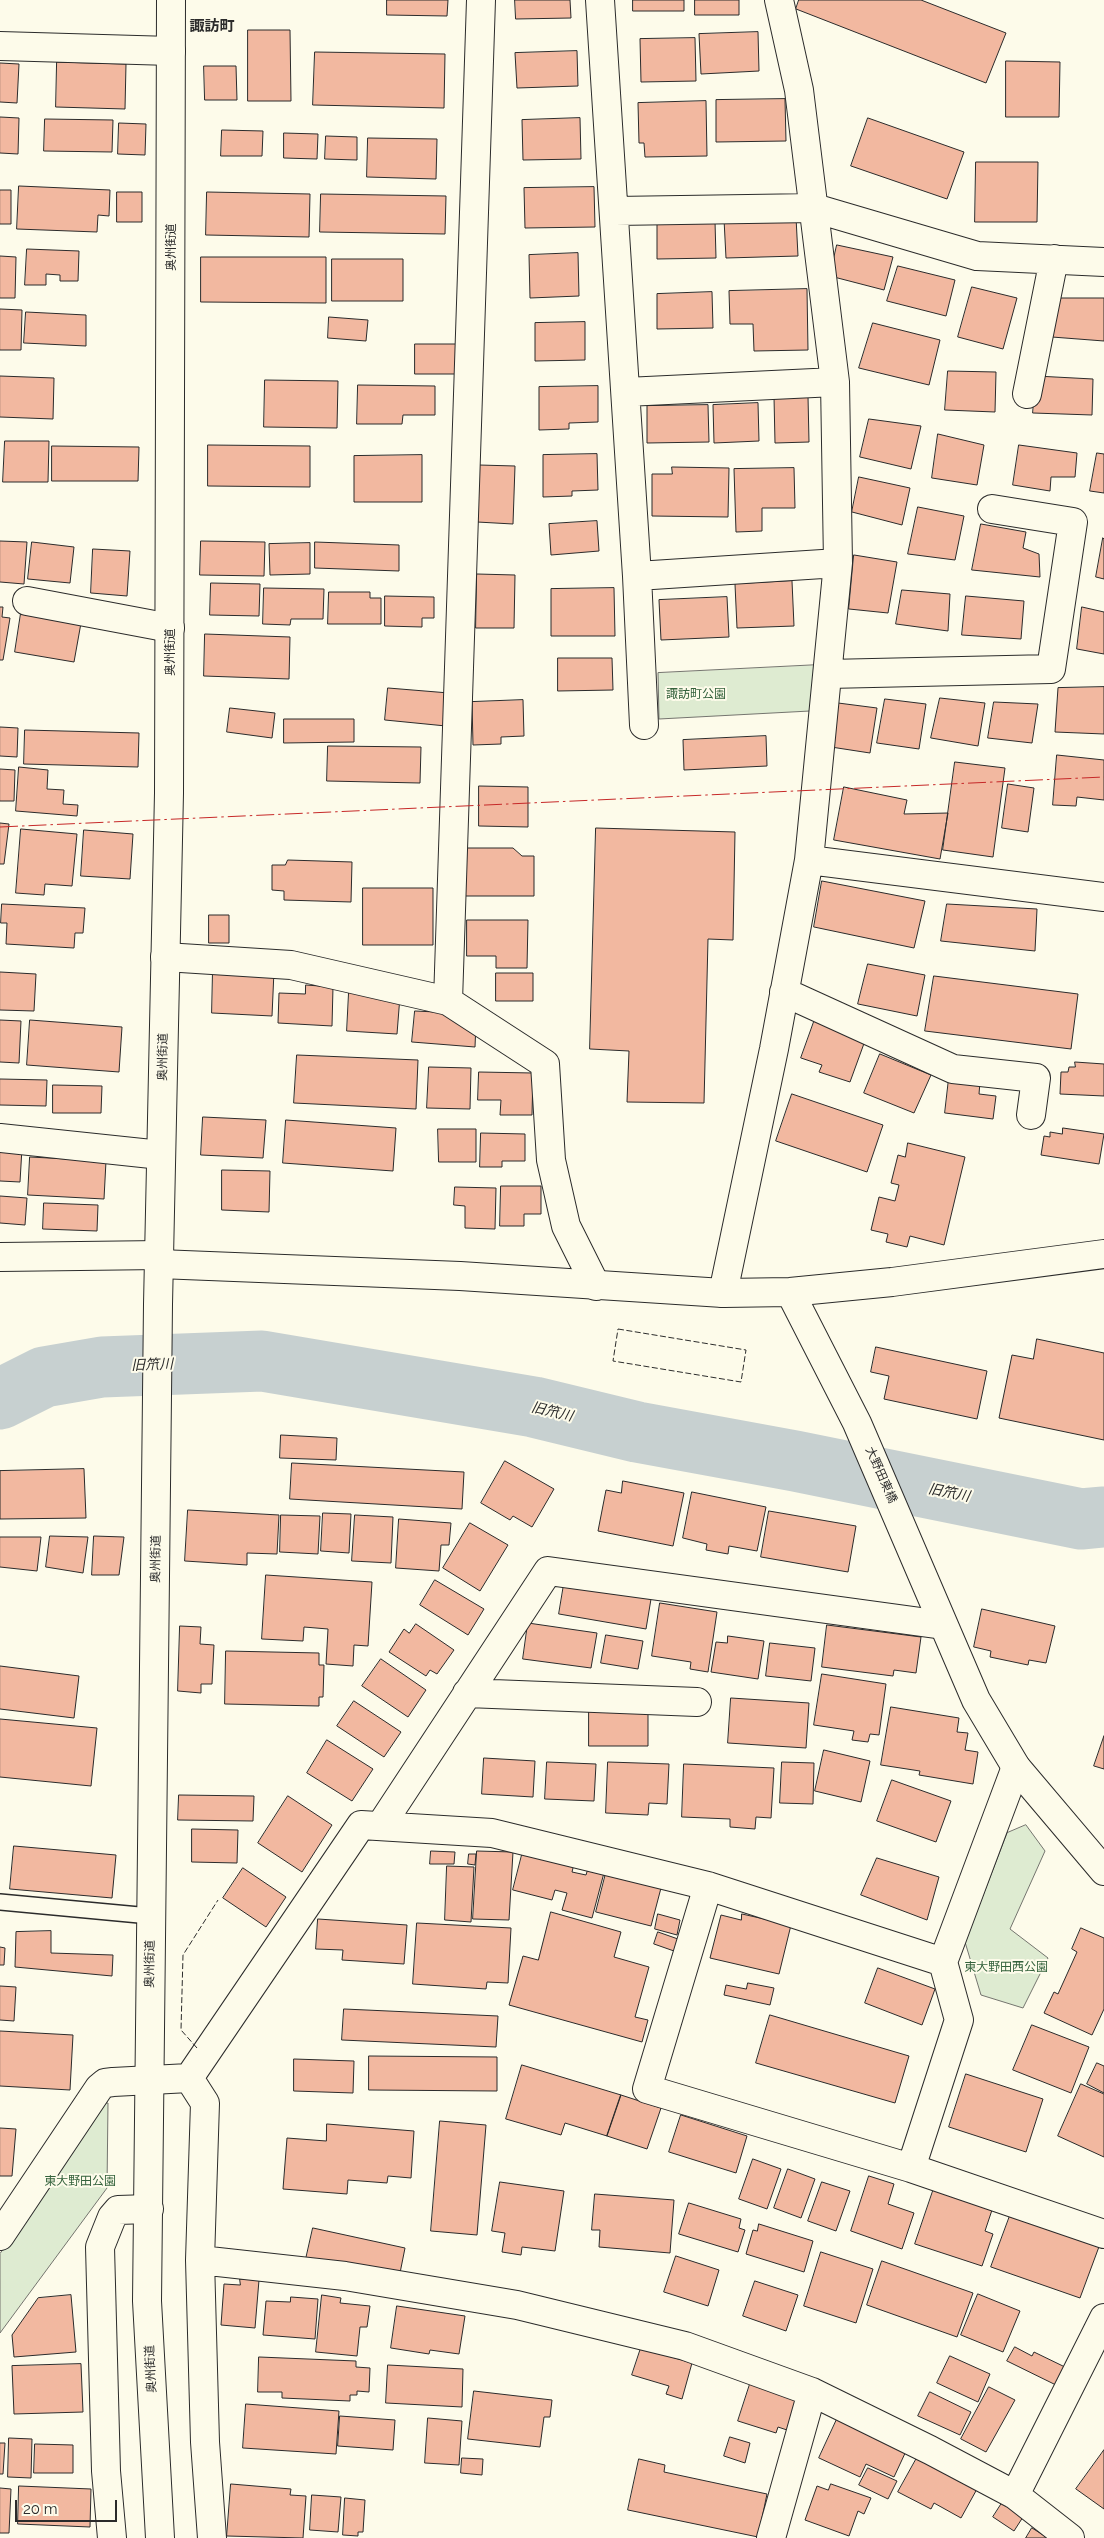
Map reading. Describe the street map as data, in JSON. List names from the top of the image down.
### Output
{
  "streets": {
    "street": ["奥州街道", "大野田東橋"]
  },
  "districts": ["諏訪町"],
  "water": ["旧笊川"],
  "parks": ["諏訪町公園", "東大野田西公園", "東大野田公園"],
  "scale_bar": "20 m"
}
